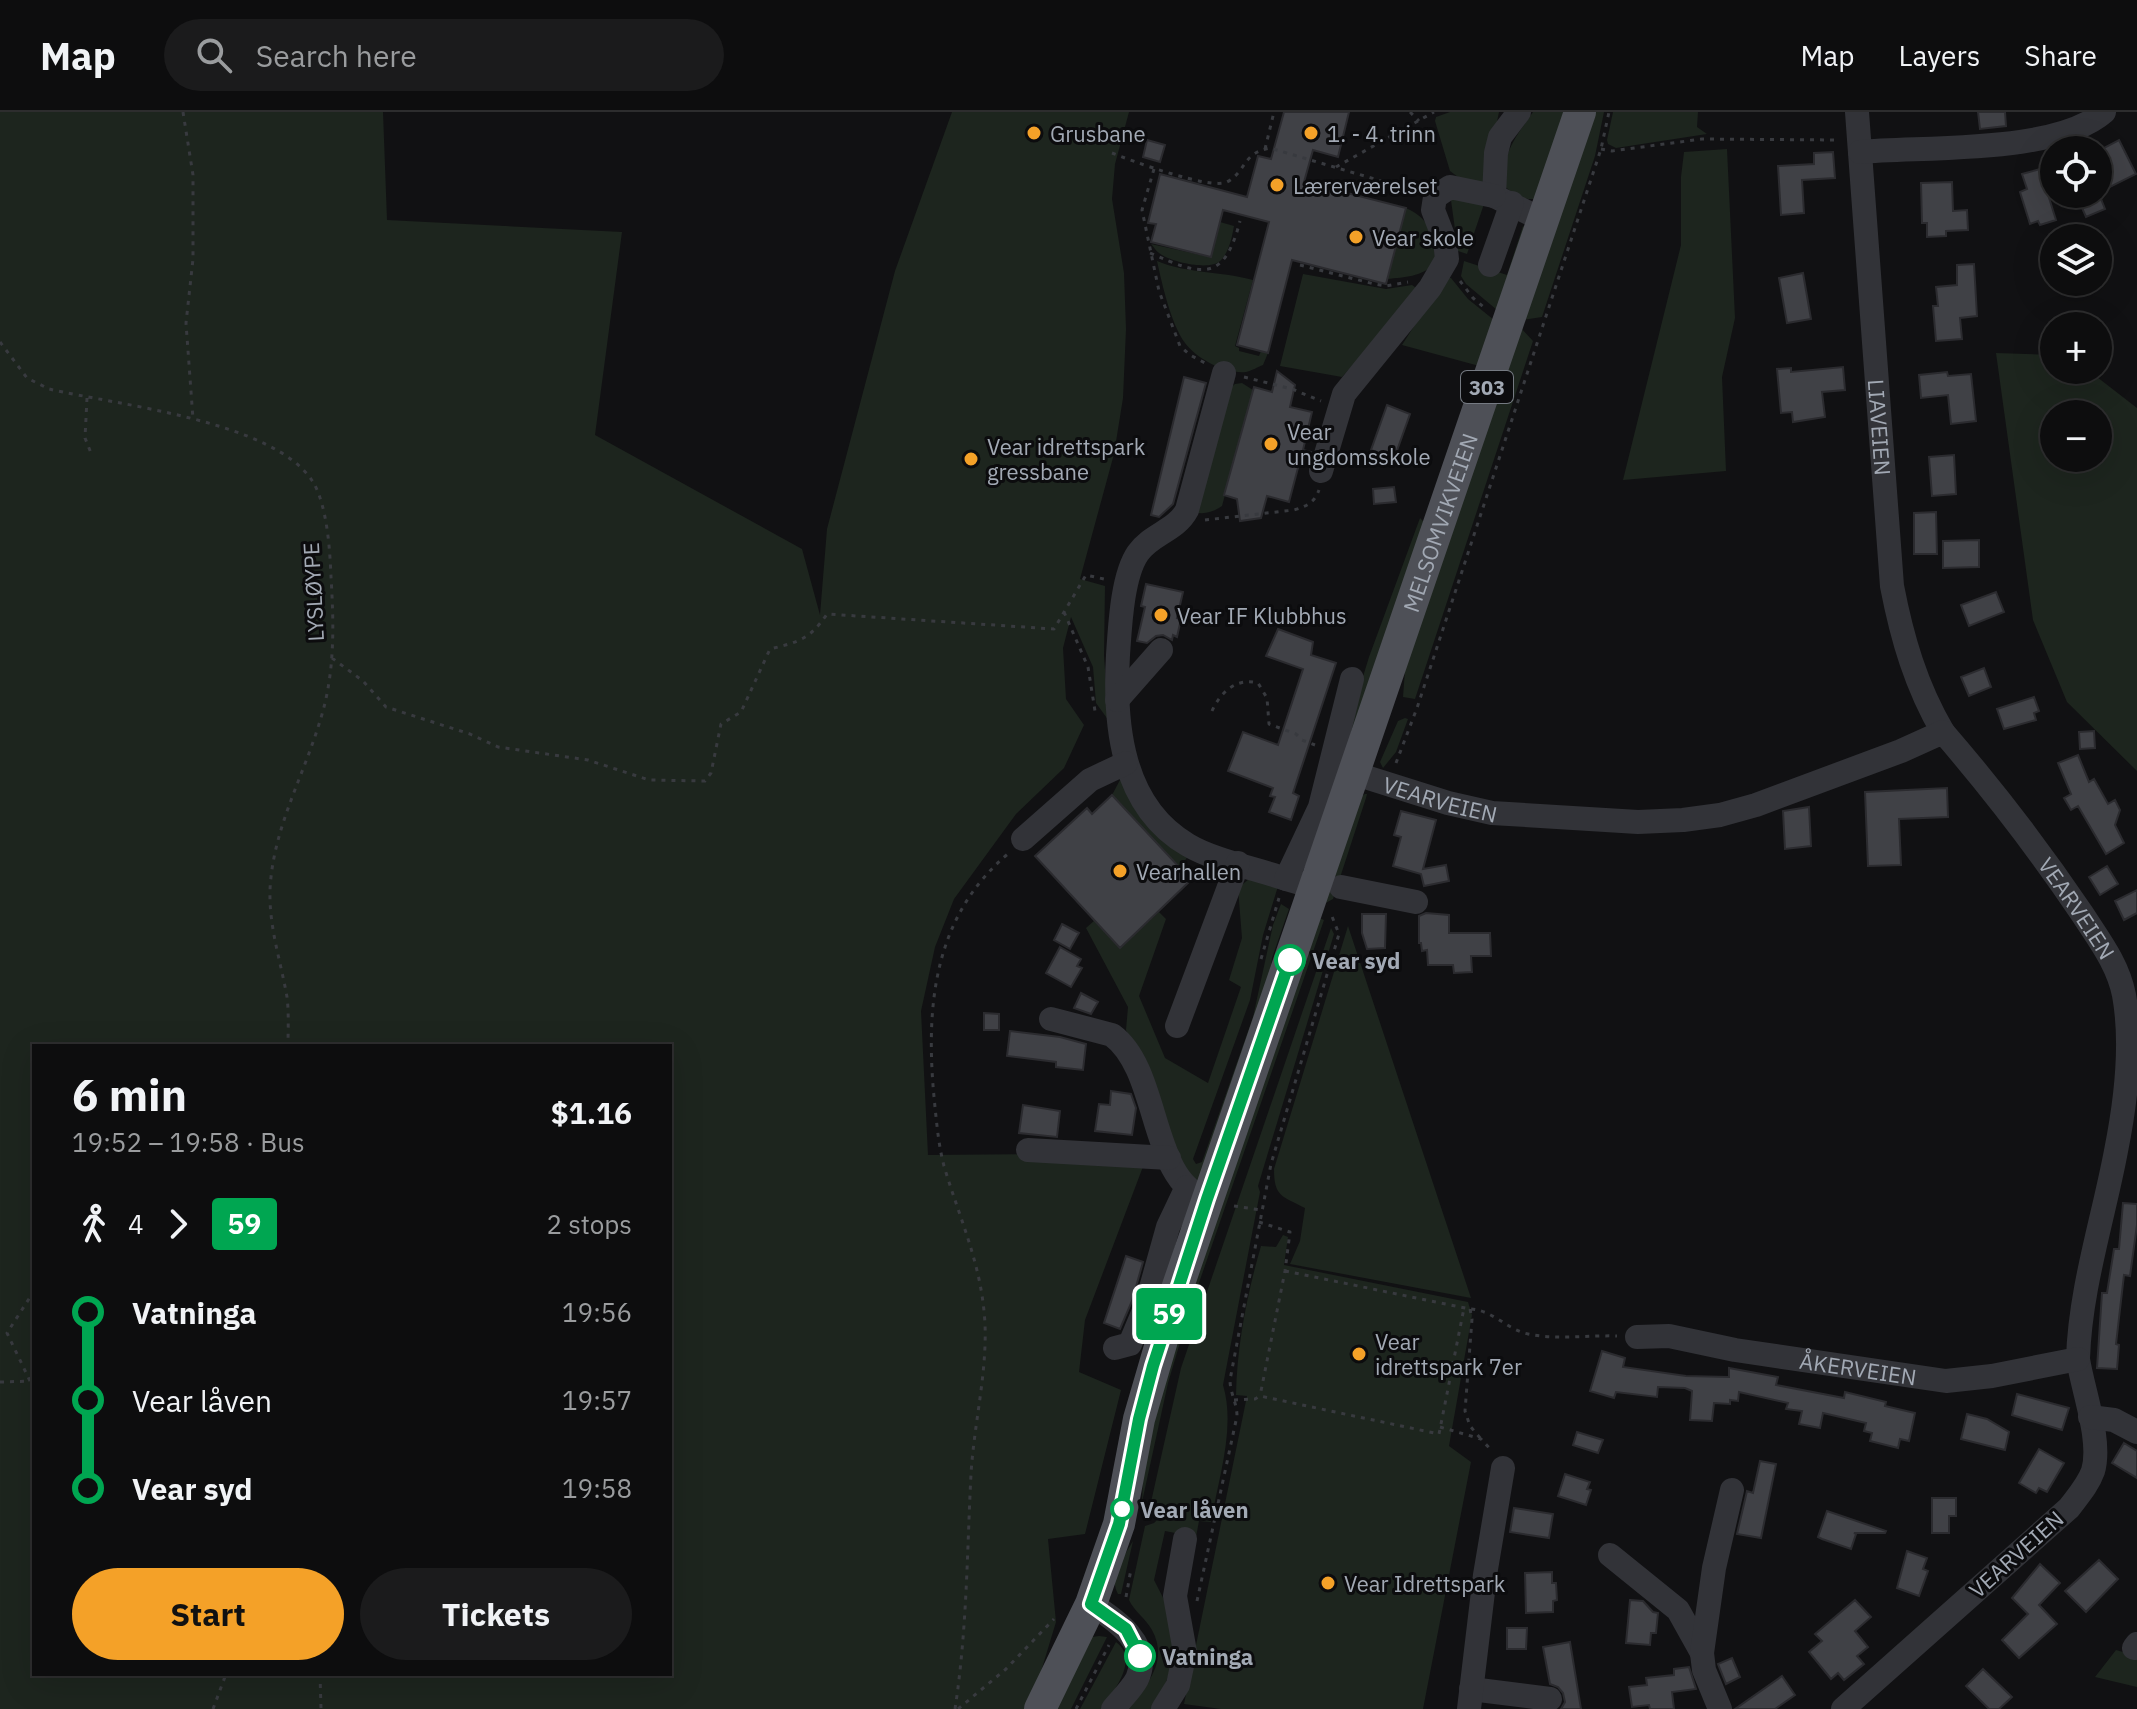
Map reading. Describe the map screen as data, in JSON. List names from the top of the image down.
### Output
{
  "streets": {
    "main road": ["303", "MELSOMVIKVEIEN"],
    "street": ["LIAVEIEN", "VEARVEIEN", "ÅKERVEIEN"],
    "path": ["LYSLØYPE"]
  },
  "crossings": [
    ["LIAVEIEN", "VEARVEIEN"],
    ["MELSOMVIKVEIEN", "VEARVEIEN"],
    ["VEARVEIEN", "ÅKERVEIEN"]
  ],
  "places": [
    "Grusbane",
    "1. - 4. trinn",
    "Lærerværelset",
    "Vear skole",
    "Vear ungdomsskole",
    "Vear idrettspark gressbane",
    "Vear IF Klubbhus",
    "Vearhallen",
    "Vear syd",
    "Vear idrettspark 7er",
    "Vear låven",
    "Vear Idrettspark",
    "Vatninga"
  ],
  "lines": ["bus line 59"],
  "page": {
    "header": "Map",
    "search": "Search here",
    "nav": ["Map", "Layers", "Share"],
    "on_map": "59",
    "map_buttons": ["+", "−"],
    "heading": ["6 min", "19:52 – 19:58 · Bus", "$1.16"],
    "legs": ["4", "59", "2 stops"],
    "list": [
      {
        "name": "Vatninga",
        "value": "19:56"
      },
      {
        "name": "Vear låven",
        "value": "19:57"
      },
      {
        "name": "Vear syd",
        "value": "19:58"
      }
    ],
    "buttons": ["Start", "Tickets"]
  }
}
